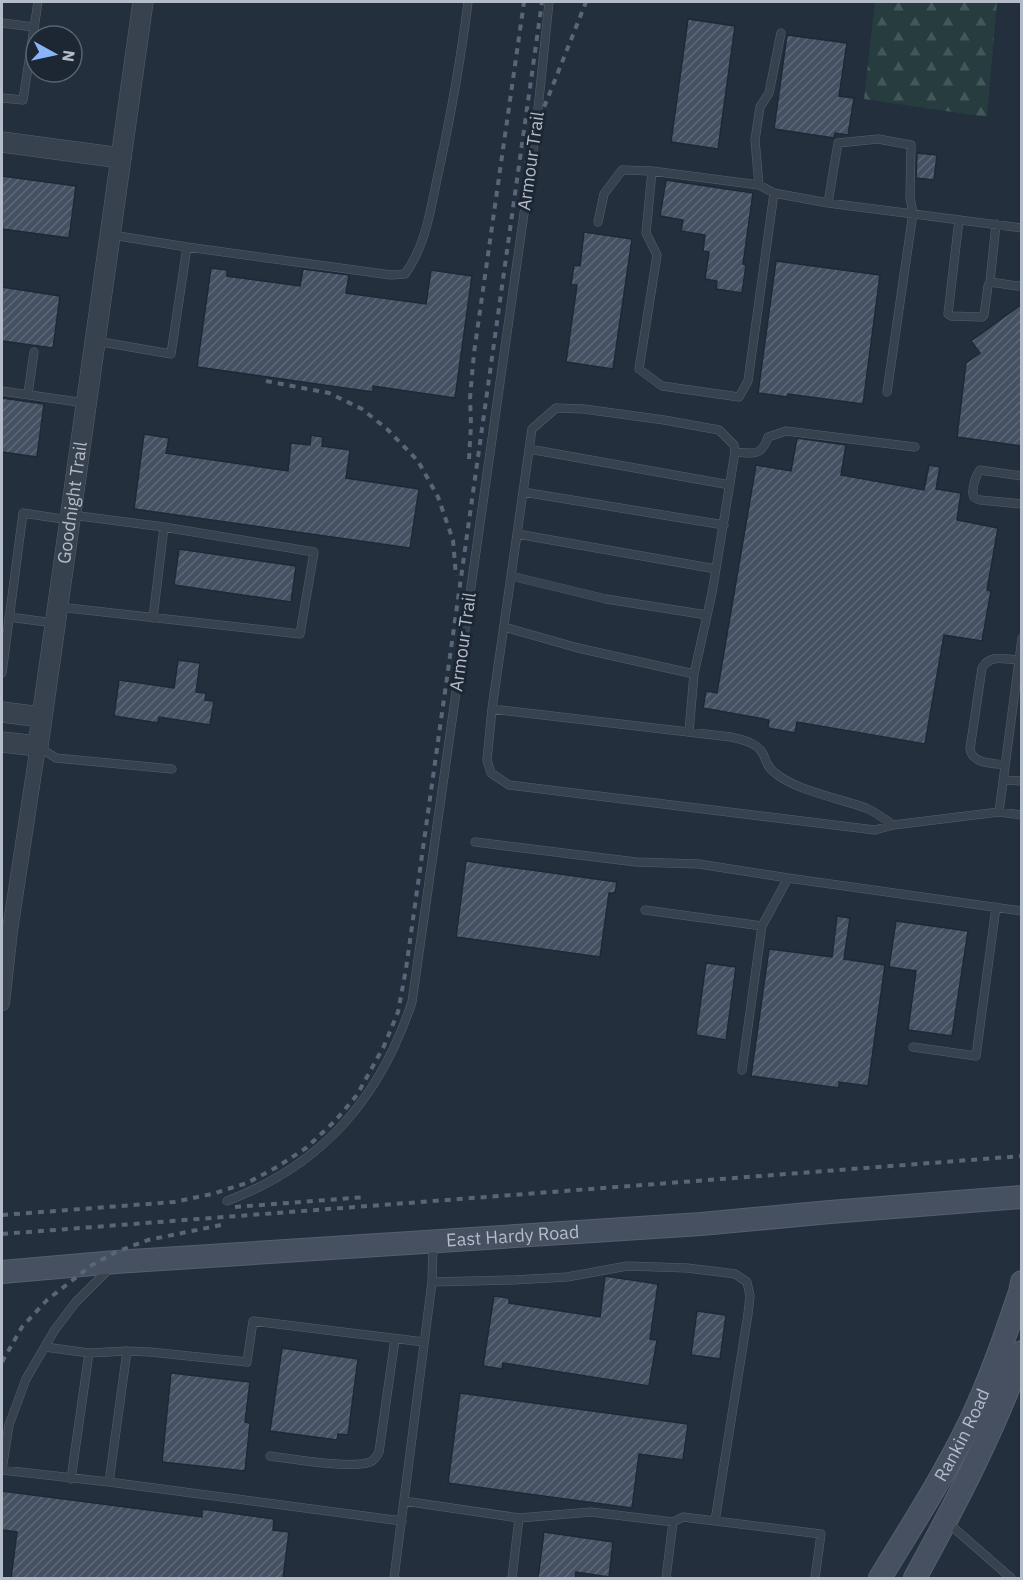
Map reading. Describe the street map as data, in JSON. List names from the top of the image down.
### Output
{
  "streets": {
    "main road": ["East Hardy Road", "Rankin Road"],
    "street": ["Goodnight Trail"],
    "lane": ["Armour Trail"]
  },
  "north": "right"
}
